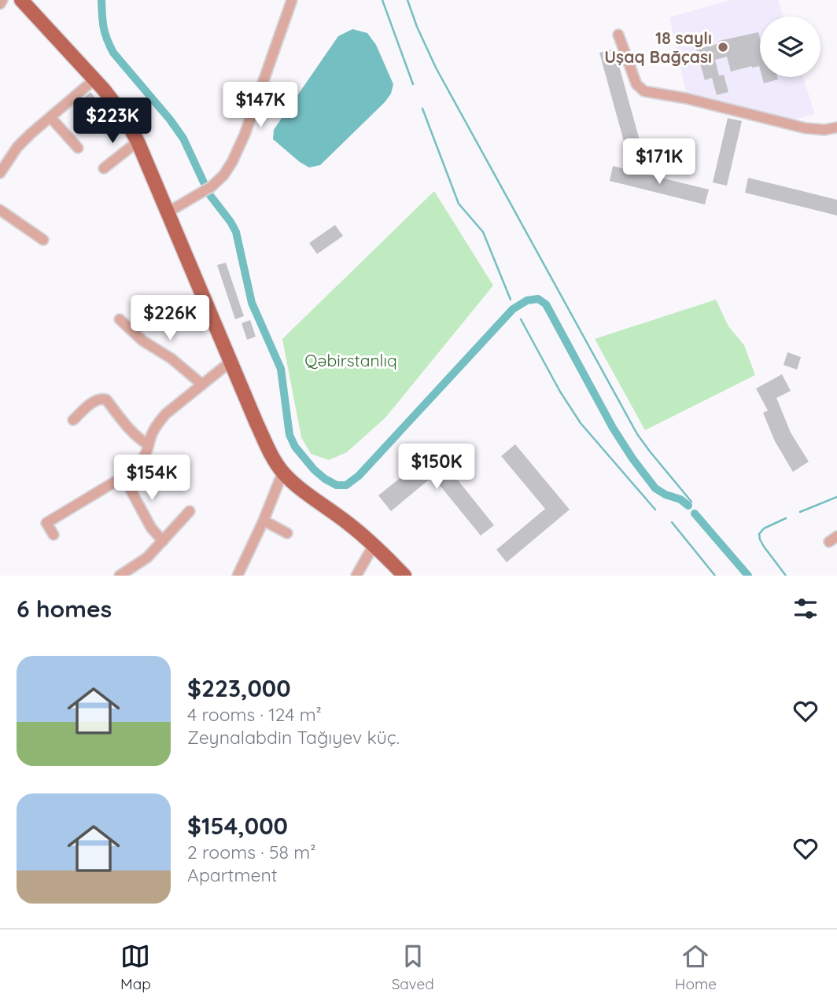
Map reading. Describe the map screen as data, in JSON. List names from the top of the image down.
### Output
{
  "parks": ["Qəbirstanlıq"],
  "places": ["18 saylı Uşaq Bağçası"],
  "page": {
    "price": [
      "$147K",
      "$223K",
      "$171K",
      "$226K",
      "$150K",
      "$154K"
    ],
    "heading": "6 homes",
    "list": [
      {
        "name": "$223,000",
        "note": "4 rooms · 124 m² · Zeynalabdin Tağıyev küç."
      },
      {
        "name": "$154,000",
        "note": "2 rooms · 58 m² · Apartment"
      }
    ],
    "tabs": ["Map", "Saved", "Home"]
  }
}
